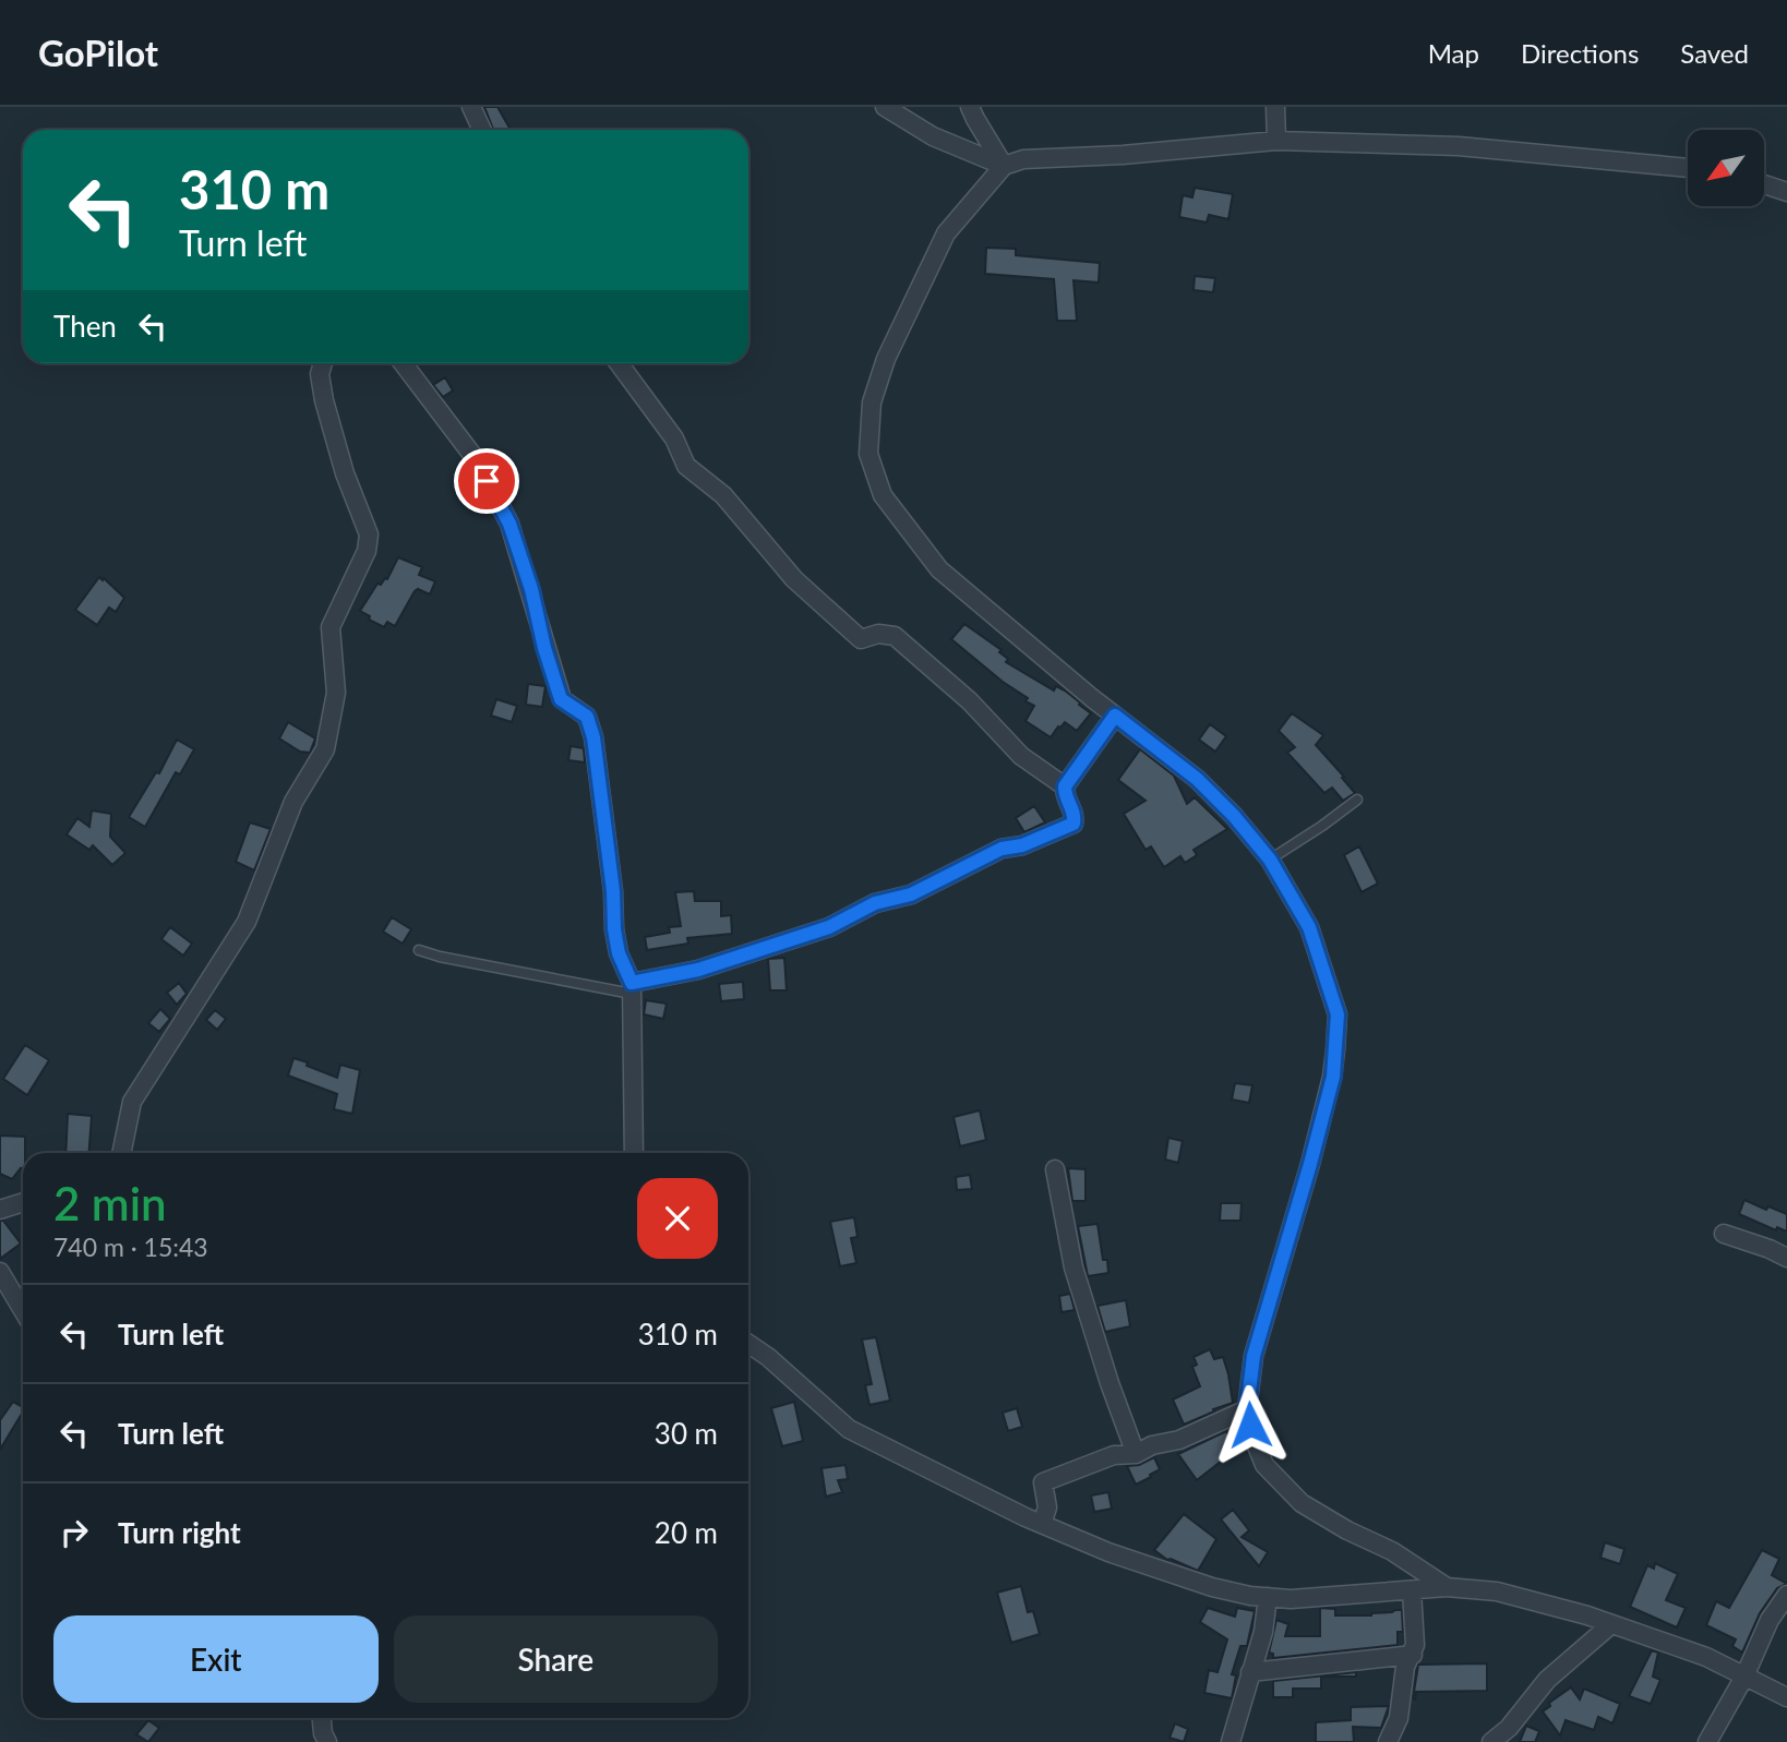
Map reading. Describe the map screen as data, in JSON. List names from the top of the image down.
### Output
{
  "north": "bottom left",
  "page": {
    "header": "GoPilot",
    "nav": ["Map", "Directions", "Saved"],
    "turn": ["310 m", "Turn left"],
    "then": "Then",
    "heading": ["2 min", "740 m · 15:43"],
    "list": [
      {
        "name": "Turn left",
        "value": "310 m"
      },
      {
        "name": "Turn left",
        "value": "30 m"
      },
      {
        "name": "Turn right",
        "value": "20 m"
      }
    ],
    "buttons": ["Exit", "Share"]
  }
}
